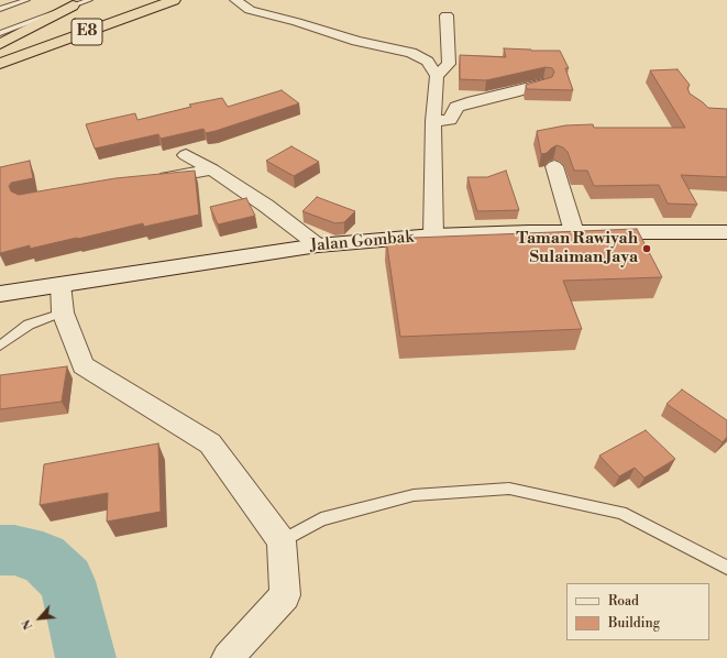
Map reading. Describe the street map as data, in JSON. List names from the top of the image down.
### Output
{
  "streets": {
    "highway": ["E8"],
    "main road": ["Jalan Gombak"]
  },
  "places": ["Taman Rawiyah Sulaiman Jaya"],
  "legend": ["Road", "Building"],
  "north": "bottom left"
}
